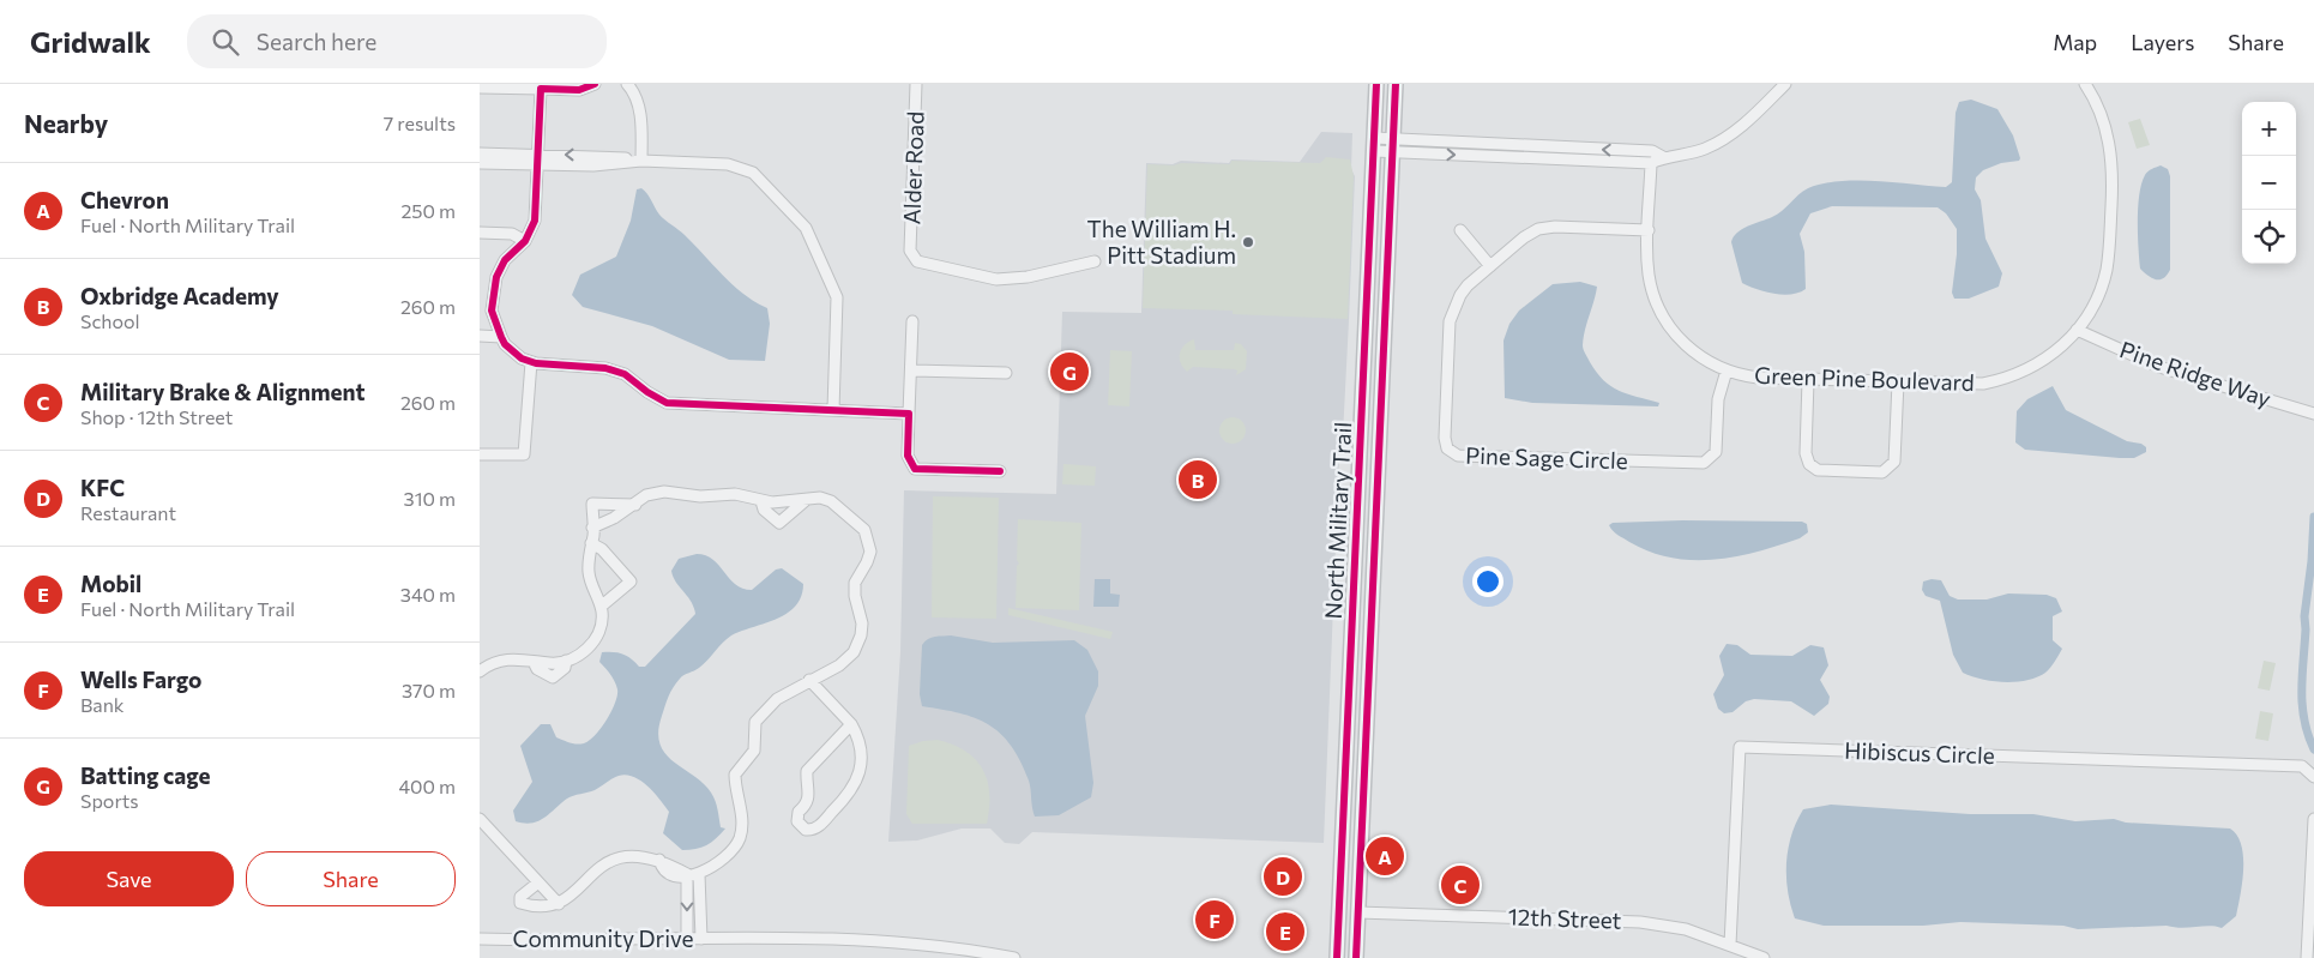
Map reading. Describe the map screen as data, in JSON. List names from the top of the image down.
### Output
{
  "streets": {
    "main road": ["North Military Trail"],
    "street": [
      "Alder Road",
      "Pine Ridge Way",
      "Green Pine Boulevard",
      "Pine Sage Circle",
      "Hibiscus Circle",
      "12th Street",
      "Community Drive"
    ]
  },
  "crossings": [
    ["Pine Ridge Way", "Green Pine Boulevard"],
    ["Green Pine Boulevard", "Pine Sage Circle"],
    ["North Military Trail", "12th Street"],
    ["Hibiscus Circle", "12th Street"]
  ],
  "places": ["The William H. Pitt Stadium"],
  "page": {
    "header": "Gridwalk",
    "search": "Search here",
    "nav": ["Map", "Layers", "Share"],
    "heading": ["Nearby", "7 results"],
    "map_buttons": ["+", "−"],
    "list": [
      {
        "mark": "A",
        "name": "Chevron",
        "note": "Fuel · North Military Trail",
        "value": "250 m"
      },
      {
        "mark": "B",
        "name": "Oxbridge Academy",
        "note": "School",
        "value": "260 m"
      },
      {
        "mark": "C",
        "name": "Military Brake & Alignment",
        "note": "Shop · 12th Street",
        "value": "260 m"
      },
      {
        "mark": "D",
        "name": "KFC",
        "note": "Restaurant",
        "value": "310 m"
      },
      {
        "mark": "E",
        "name": "Mobil",
        "note": "Fuel · North Military Trail",
        "value": "340 m"
      },
      {
        "mark": "F",
        "name": "Wells Fargo",
        "note": "Bank",
        "value": "370 m"
      },
      {
        "mark": "G",
        "name": "Batting cage",
        "note": "Sports",
        "value": "400 m"
      }
    ],
    "pins": [
      "G",
      "B",
      "A",
      "D",
      "C",
      "F",
      "E"
    ],
    "buttons": ["Save", "Share"]
  }
}
